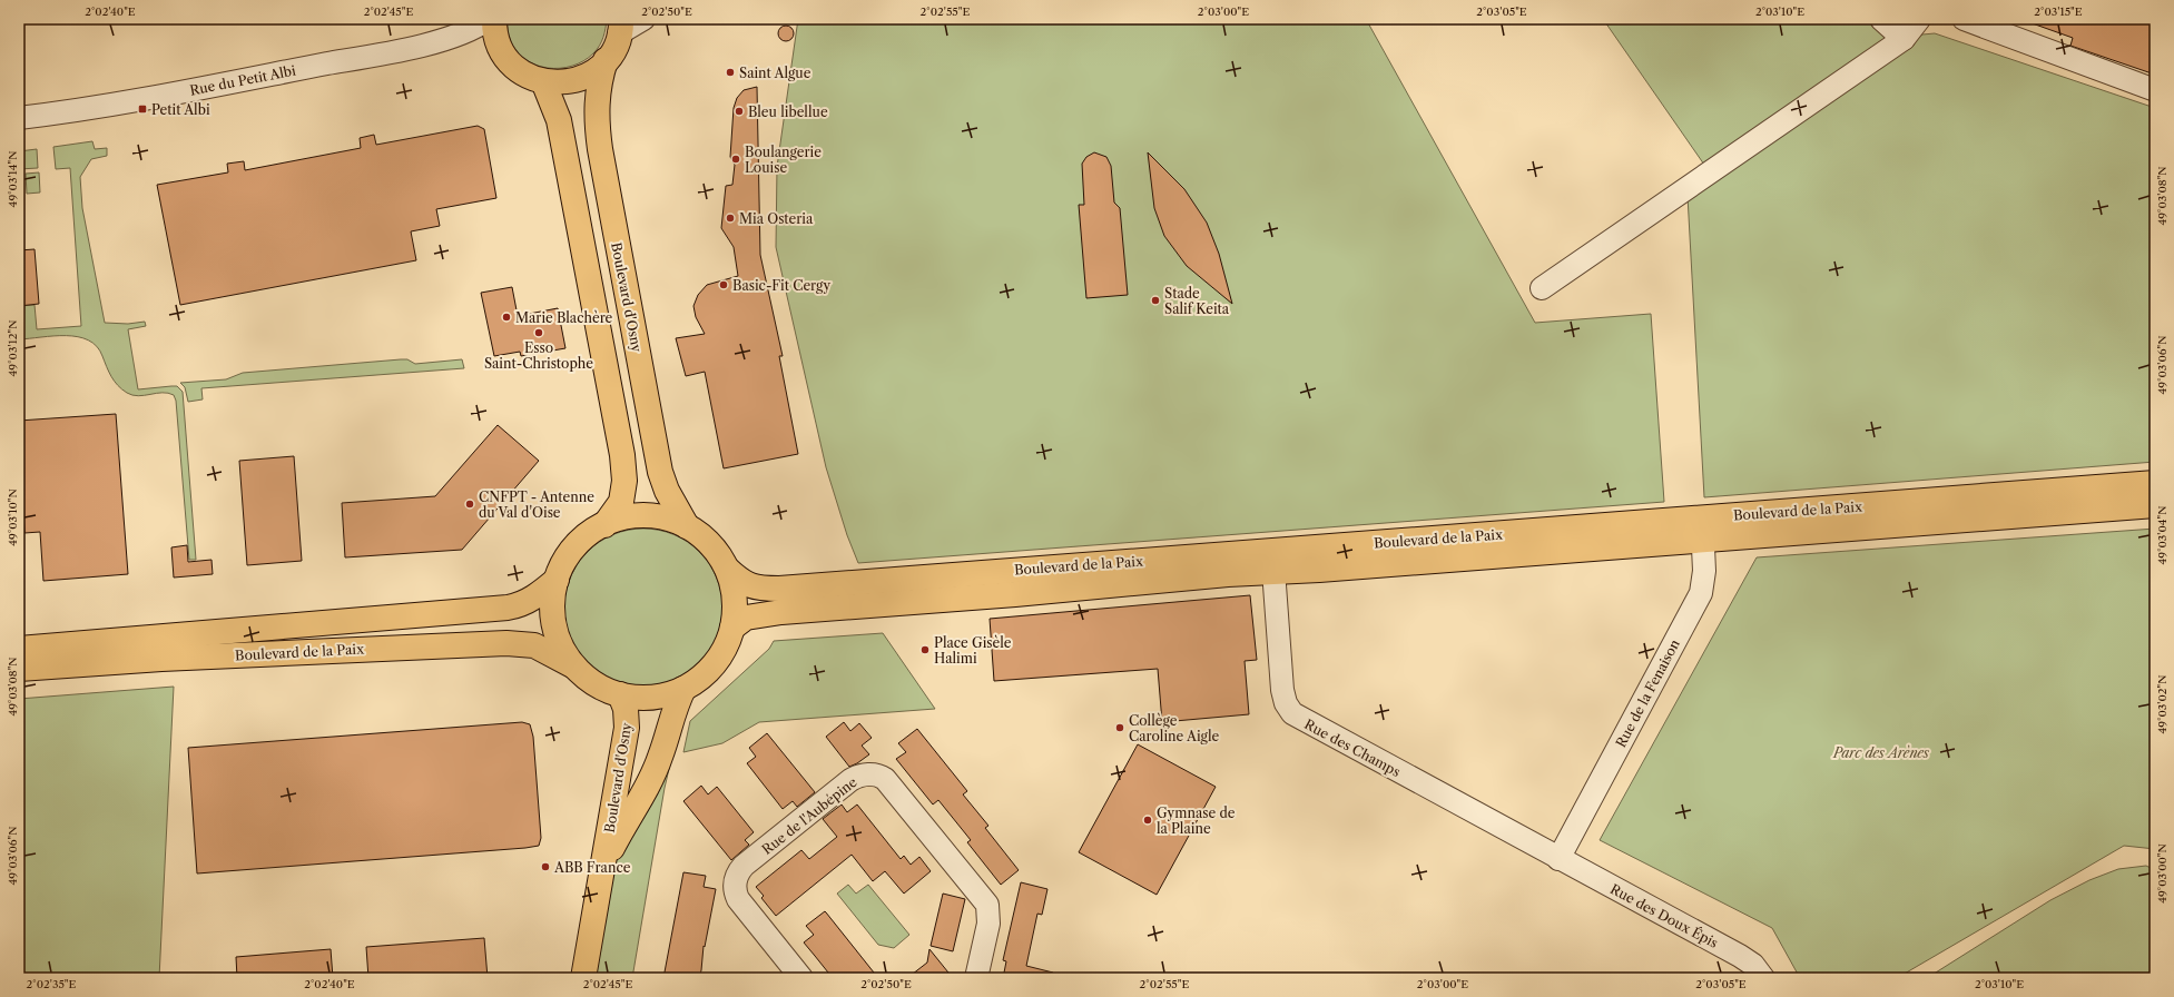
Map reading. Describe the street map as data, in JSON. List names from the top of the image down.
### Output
{
  "streets": {
    "main road": ["Boulevard d'Osny", "Boulevard de la Paix"],
    "street": [
      "Rue du Petit Albi",
      "Rue de la Fenaison",
      "Rue des Champs",
      "Rue de l'Aubépine",
      "Rue des Doux Épis"
    ]
  },
  "crossings": [
    ["Boulevard de la Paix", "Rue de la Fenaison"],
    ["Boulevard de la Paix", "Rue des Champs"],
    ["Rue de la Fenaison", "Rue des Champs"],
    ["Rue de la Fenaison", "Rue des Doux Épis"],
    ["Rue des Champs", "Rue des Doux Épis"]
  ],
  "parks": ["Parc des Arènes"],
  "places": {
    "other": [
      "Saint Algue",
      "Bleu libellue",
      "Boulangerie Louise",
      "Mia Osteria",
      "Basic-Fit Cergy",
      "Stade Salif Keita",
      "Marie Blachère",
      "Esso Saint-Christophe",
      "CNFPT - Antenne du Val d'Oise",
      "Place Gisèle Halimi",
      "Collège Caroline Aigle",
      "Gymnase de la Plaine",
      "ABB France"
    ],
    "transit": ["Petit Albi"]
  },
  "coordinates": [
    "2°02'40\"E",
    "2°02'45\"E",
    "2°02'50\"E",
    "2°02'55\"E",
    "2°03'00\"E",
    "2°03'05\"E",
    "2°03'10\"E",
    "2°03'15\"E",
    "49°03'14\"N",
    "49°03'08\"N",
    "49°03'12\"N",
    "49°03'06\"N",
    "49°03'10\"N",
    "49°03'04\"N",
    "49°03'02\"N",
    "49°03'00\"N",
    "2°02'35\"E"
  ]
}
